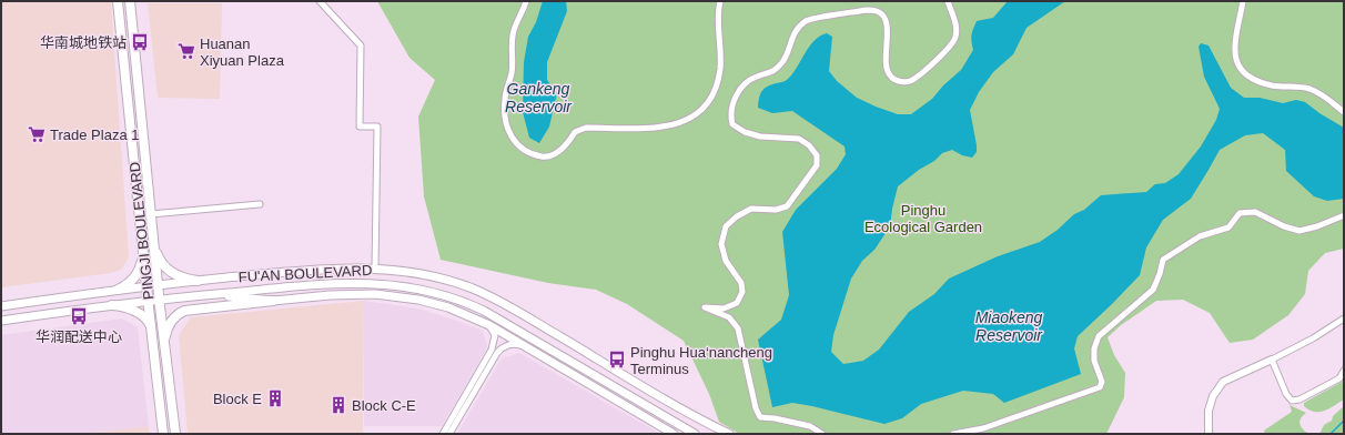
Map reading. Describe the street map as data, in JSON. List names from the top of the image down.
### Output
{
  "streets": {
    "main road": ["PINGJI BOULEVARD", "FU'AN BOULEVARD"]
  },
  "crossings": [
    ["PINGJI BOULEVARD", "FU'AN BOULEVARD"]
  ],
  "water": ["Gankeng Reservoir", "Miaokeng Reservoir"],
  "parks": ["Pinghu Ecological Garden"],
  "places": {
    "bus stop": ["华南城地铁站", "华润配送中心", "Pinghu Hua‘nancheng Terminus"],
    "supermarket": ["Huanan Xiyuan Plaza", "Trade Plaza 1"],
    "building": ["Block E", "Block C-E"]
  }
}
